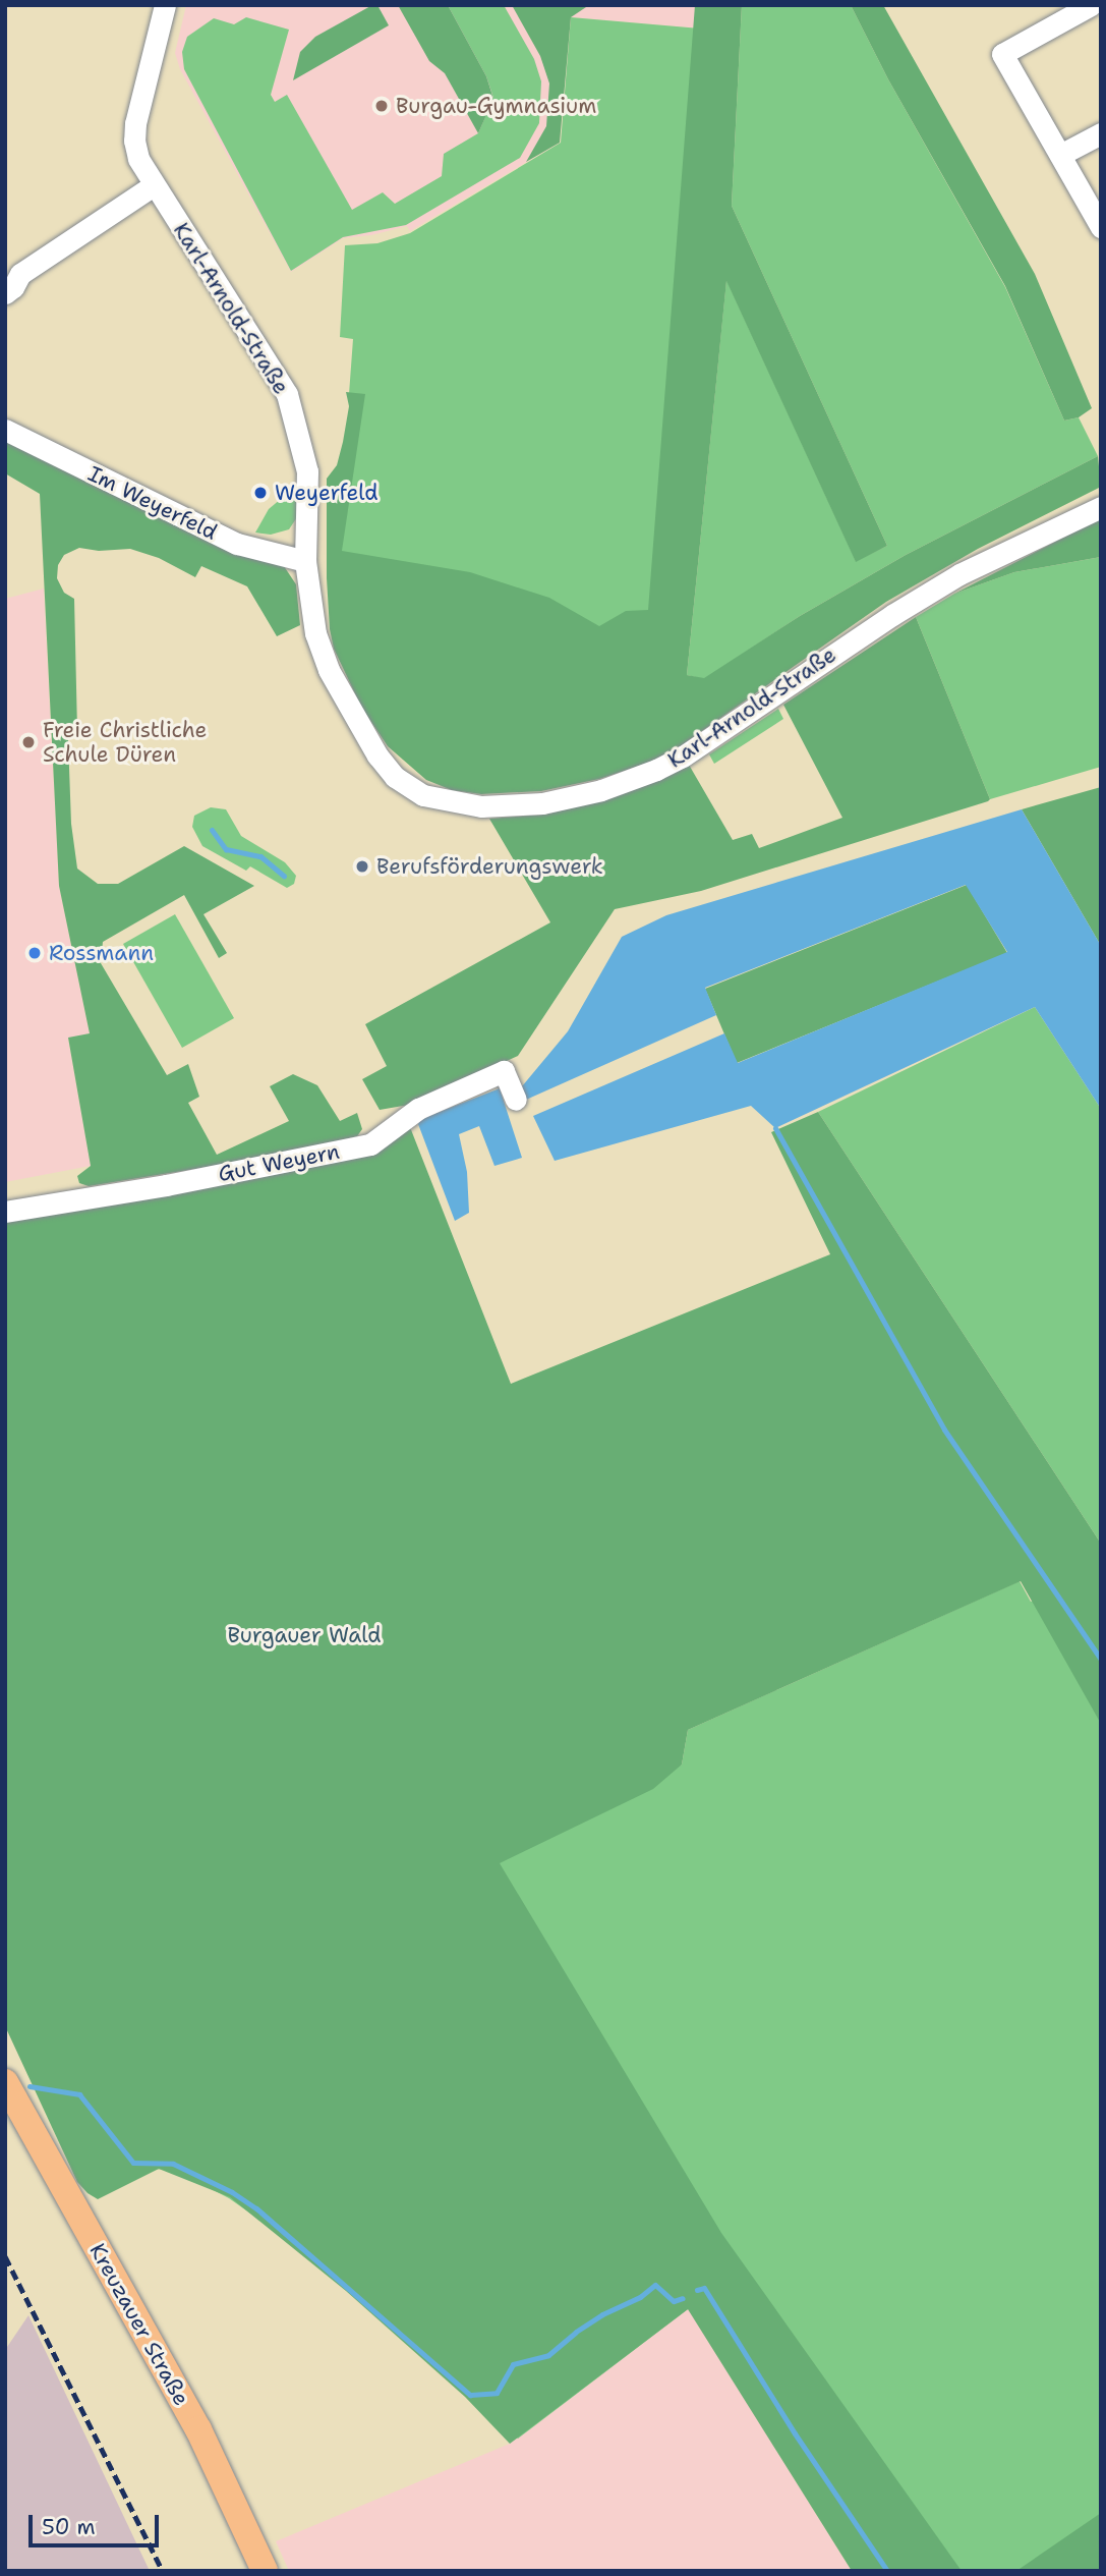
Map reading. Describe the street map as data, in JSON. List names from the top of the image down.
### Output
{
  "streets": {
    "main road": ["Kreuzauer Straße"],
    "street": ["Karl-Arnold-Straße", "Im Weyerfeld", "Gut Weyern"]
  },
  "crossings": [
    ["Karl-Arnold-Straße", "Im Weyerfeld"]
  ],
  "parks": ["Burgauer Wald"],
  "places": [
    "Burgau-Gymnasium",
    "Weyerfeld",
    "Freie Christliche Schule Düren",
    "Berufsförderungswerk",
    "Rossmann"
  ],
  "scale_bar": "50 m"
}
